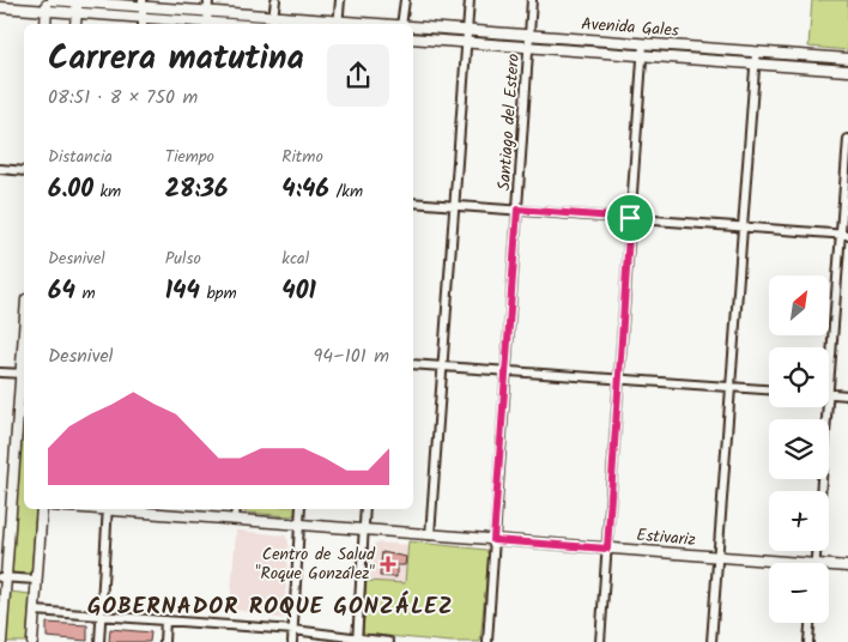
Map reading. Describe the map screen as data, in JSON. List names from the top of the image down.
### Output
{
  "streets": {
    "street": ["Avenida Gales", "Santiago del Estero", "Estivariz"]
  },
  "crossings": [
    ["Avenida Gales", "Santiago del Estero"],
    ["Santiago del Estero", "Estivariz"]
  ],
  "districts": ["GOBERNADOR ROQUE GONZÁLEZ"],
  "places": {
    "health": ["Centro de Salud \"Roque González\""]
  },
  "north": "top right",
  "page": {
    "heading": ["Carrera matutina", "08:51 · 8 × 750 m"],
    "stats": [
      ["Distancia", "6.00 km"],
      ["Tiempo", "28:36"],
      ["Ritmo", "4:46 /km"],
      ["Desnivel", "64 m"],
      ["Pulso", "144 bpm"],
      ["kcal", "401"]
    ],
    "map_buttons": ["+", "−"],
    "chart": ["Desnivel", "94–101 m"]
  }
}
